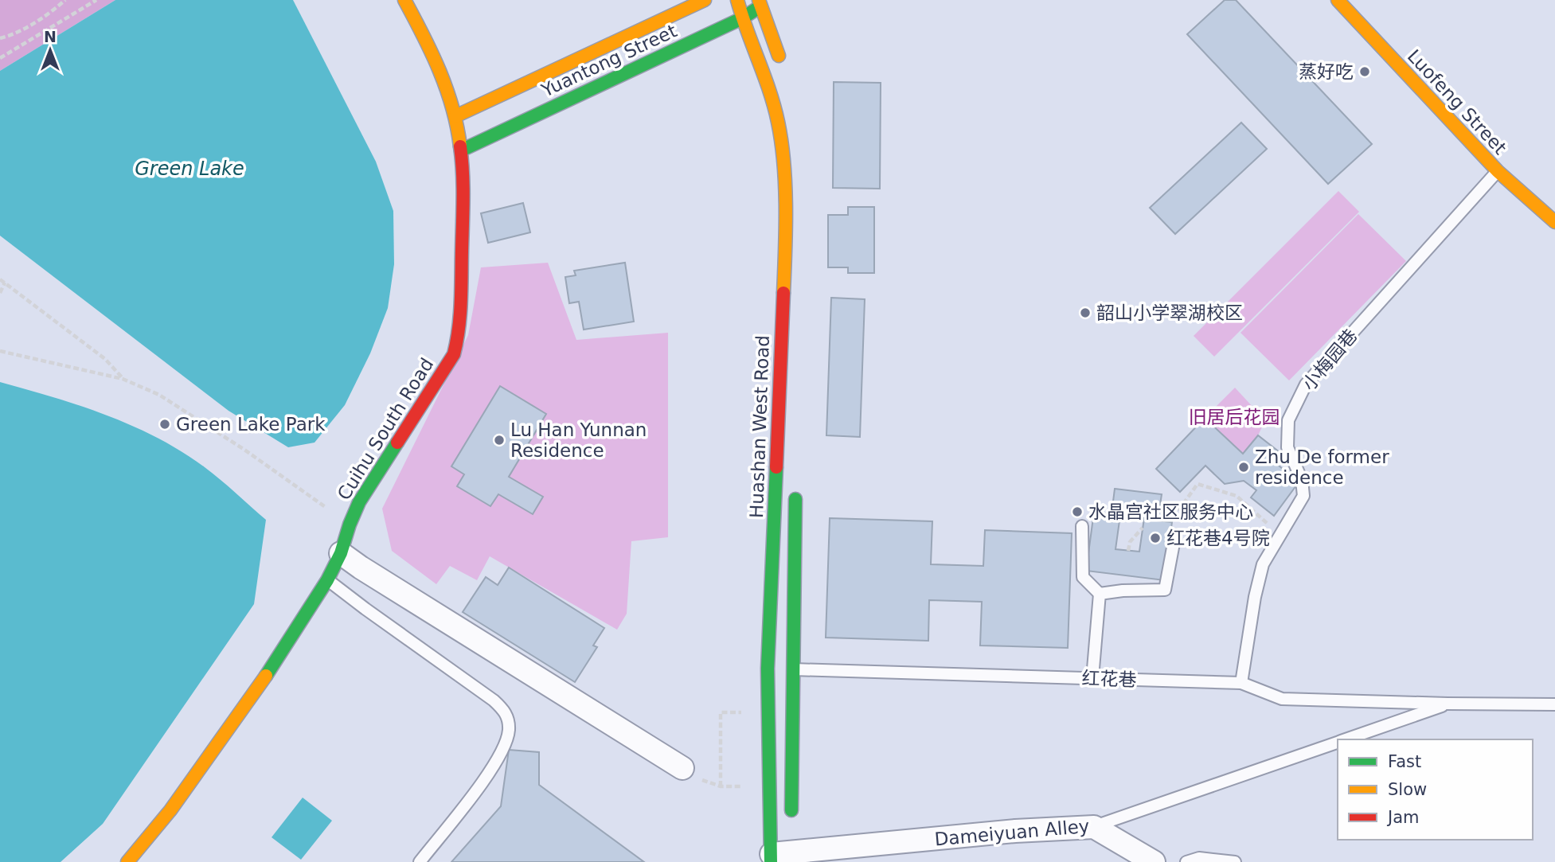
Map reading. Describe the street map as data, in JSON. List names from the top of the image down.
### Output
{
  "streets": {
    "main road": [
      "Yuantong Street",
      "Luofeng Street",
      "Huashan West Road",
      "Cuihu South Road"
    ],
    "street": ["Dameiyuan Alley"],
    "lane": ["小梅园巷", "红花巷"]
  },
  "crossings": [
    ["Yuantong Street", "Huashan West Road"],
    ["Yuantong Street", "Cuihu South Road"],
    ["Luofeng Street", "小梅园巷"],
    ["小梅园巷", "红花巷"],
    ["Huashan West Road", "红花巷"],
    ["Huashan West Road", "Dameiyuan Alley"],
    ["红花巷", "Dameiyuan Alley"]
  ],
  "water": ["Green Lake"],
  "parks": ["旧居后花园"],
  "places": [
    "蒸好吃",
    "韶山小学翠湖校区",
    "Green Lake Park",
    "Lu Han Yunnan Residence",
    "Zhu De former residence",
    "水晶宫社区服务中心",
    "红花巷4号院"
  ],
  "legend": ["Fast", "Slow", "Jam"],
  "north": "top"
}
